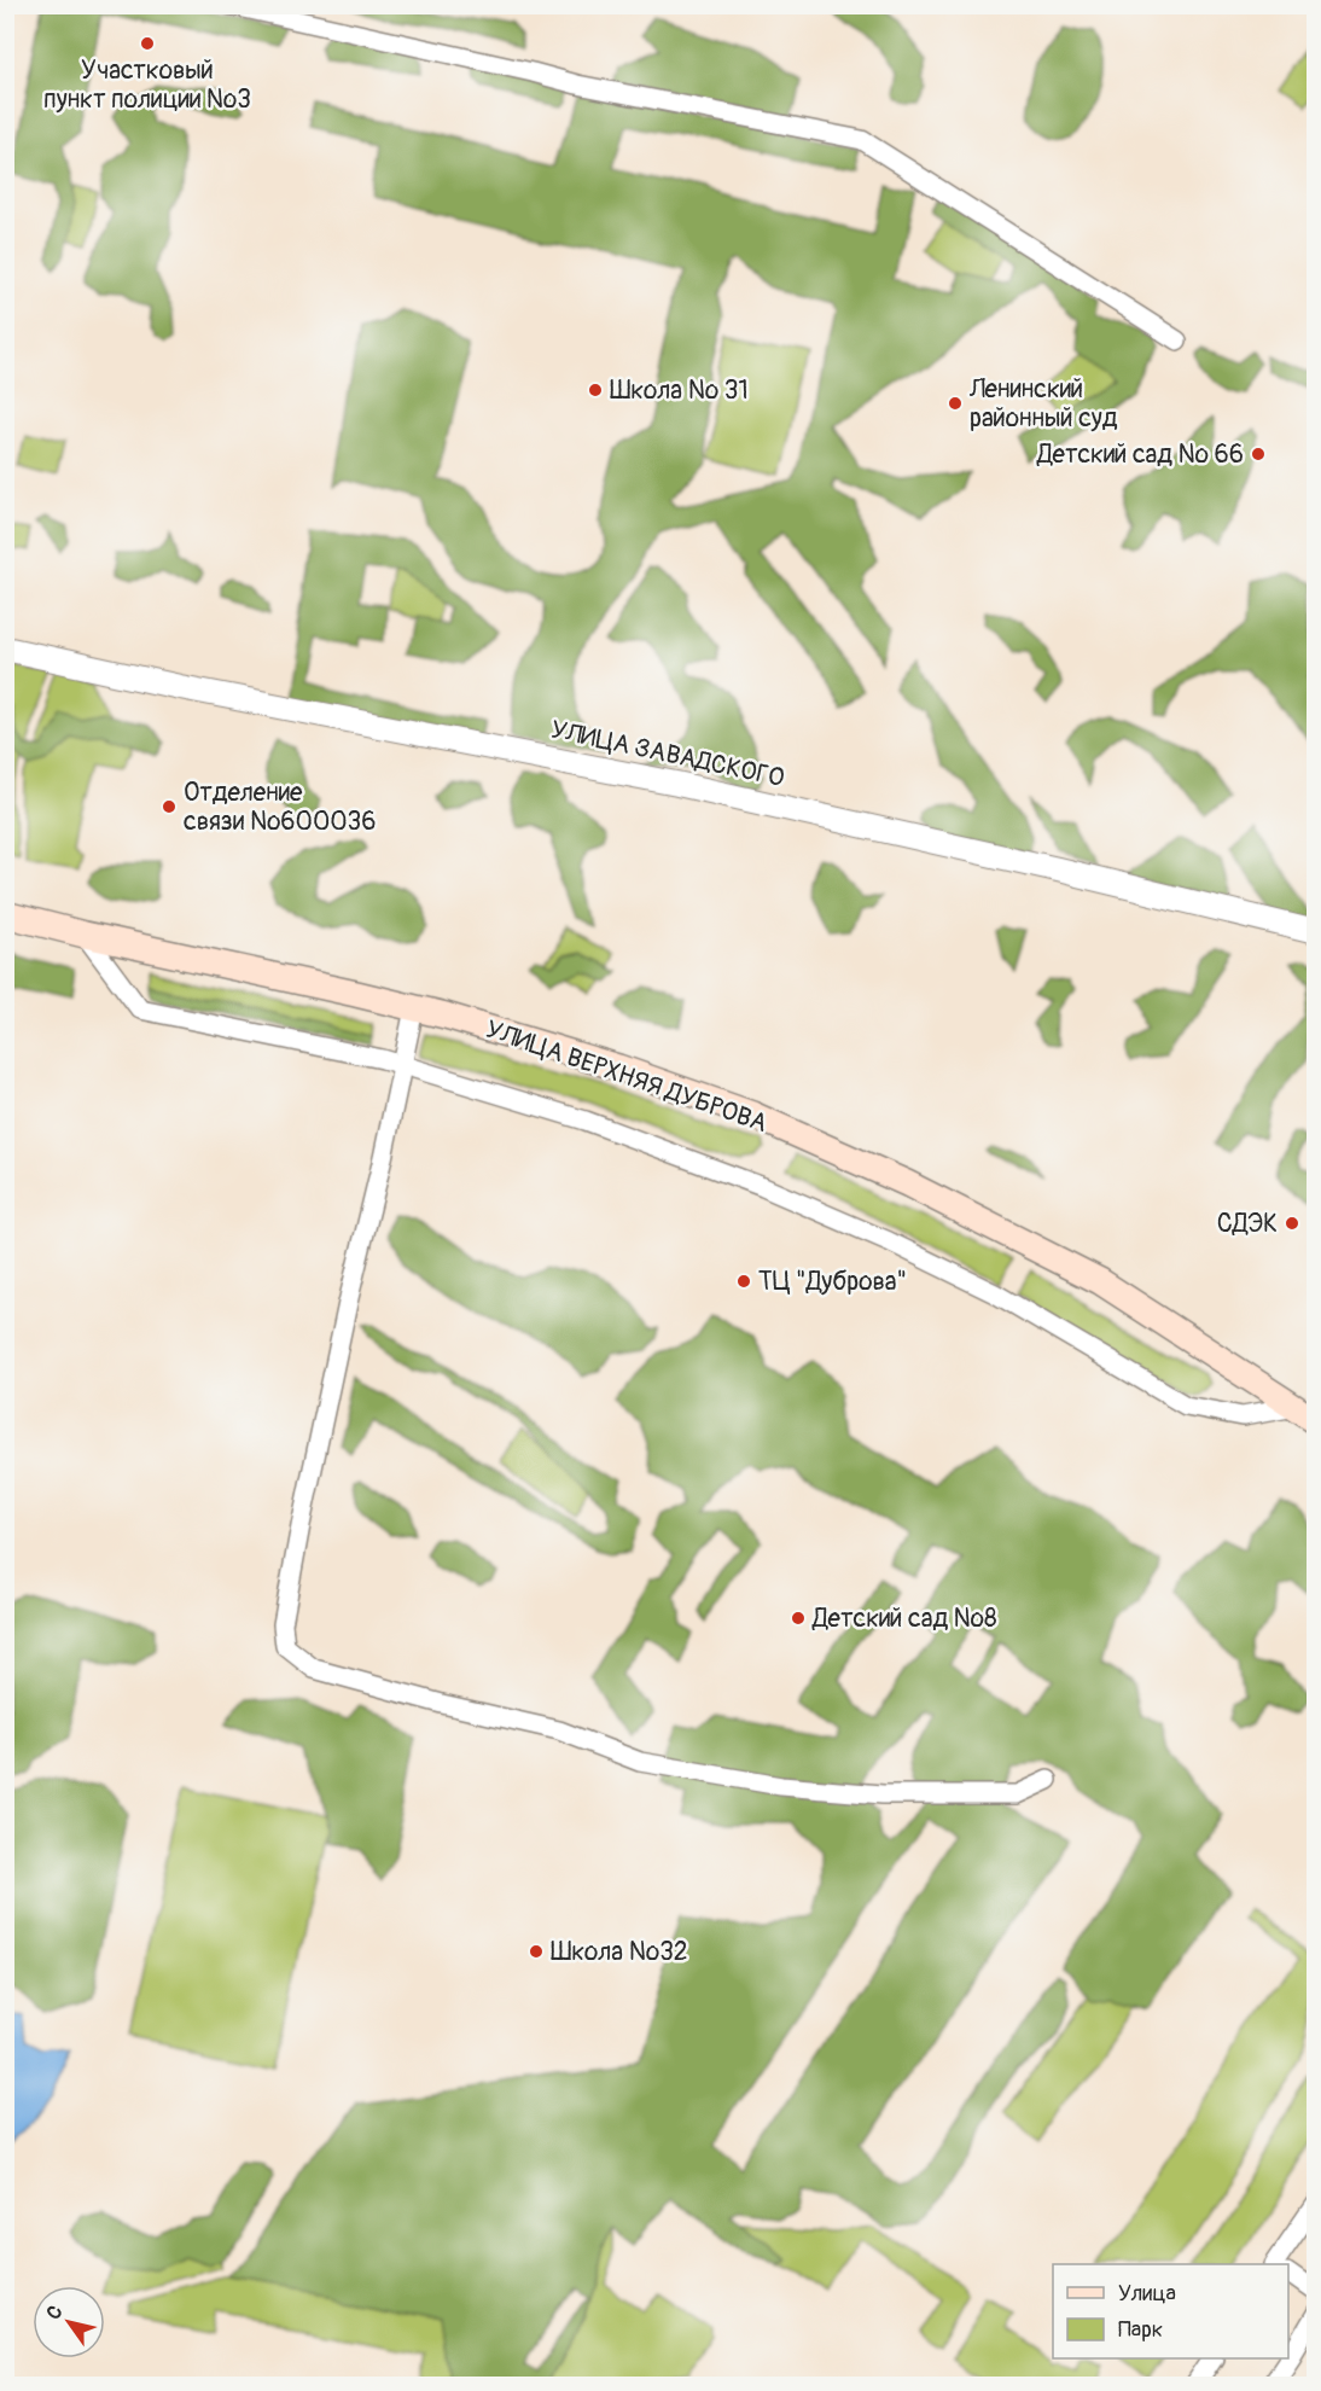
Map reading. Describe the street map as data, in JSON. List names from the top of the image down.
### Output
{
  "streets": {
    "main road": ["УЛИЦА ВЕРХНЯЯ ДУБРОВА"],
    "street": ["УЛИЦА ЗАВАДСКОГО"]
  },
  "places": [
    "Участковый пункт полиции №3",
    "Школа № 31",
    "Ленинский районный суд",
    "Детский сад № 66",
    "Отделение связи №600036",
    "СДЭК",
    "ТЦ \"Дуброва\"",
    "Детский сад №8",
    "Школа №32"
  ],
  "legend": ["Улица", "Парк"],
  "north": "top left"
}
